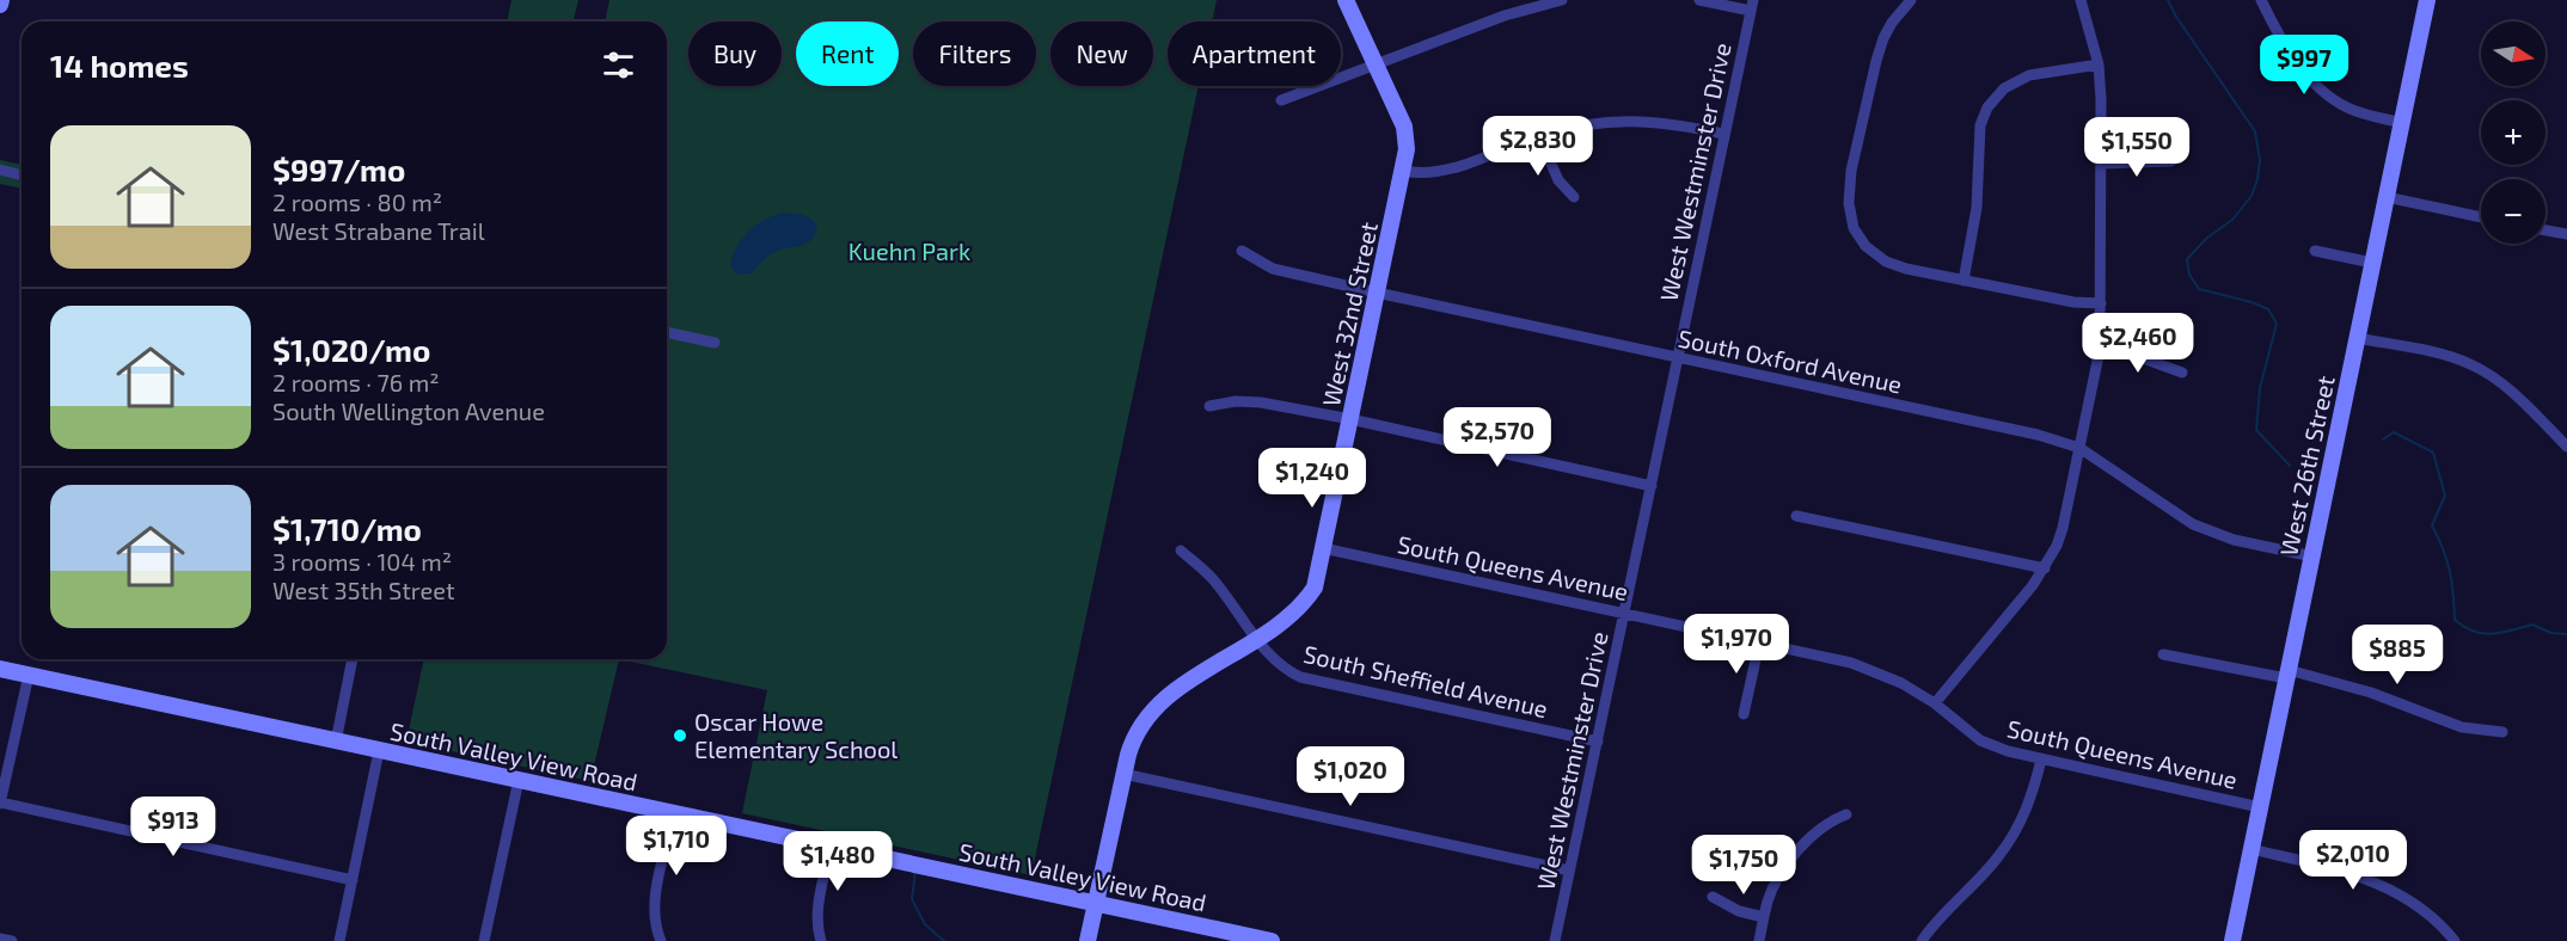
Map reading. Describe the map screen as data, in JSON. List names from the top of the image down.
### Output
{
  "streets": {
    "street": [
      "West Westminster Drive",
      "West 32nd Street",
      "South Oxford Avenue",
      "West 26th Street",
      "South Queens Avenue",
      "South Sheffield Avenue",
      "South Valley View Road"
    ]
  },
  "crossings": [
    ["West Westminster Drive", "South Oxford Avenue"],
    ["West Westminster Drive", "South Queens Avenue"],
    ["West Westminster Drive", "South Sheffield Avenue"],
    ["West 32nd Street", "South Oxford Avenue"],
    ["West 32nd Street", "South Queens Avenue"],
    ["West 32nd Street", "South Sheffield Avenue"],
    ["West 32nd Street", "South Valley View Road"],
    ["South Oxford Avenue", "West 26th Street"],
    ["West 26th Street", "South Queens Avenue"]
  ],
  "parks": ["Kuehn Park"],
  "places": ["Oscar Howe Elementary School"],
  "north": "right",
  "page": {
    "map_buttons": ["+", "−"],
    "chip": [
      "Buy",
      "Rent",
      "Filters",
      "New",
      "Apartment"
    ],
    "heading": "14 homes",
    "price": [
      "$997",
      "$2,830",
      "$1,550",
      "$2,460",
      "$2,570",
      "$1,240",
      "$1,970",
      "$885",
      "$1,020",
      "$913",
      "$1,710",
      "$2,010",
      "$1,480",
      "$1,750"
    ],
    "list": [
      {
        "name": "$997/mo",
        "note": "2 rooms · 80 m² · West Strabane Trail"
      },
      {
        "name": "$1,020/mo",
        "note": "2 rooms · 76 m² · South Wellington Avenue"
      },
      {
        "name": "$1,710/mo",
        "note": "3 rooms · 104 m² · West 35th Street"
      }
    ]
  }
}
